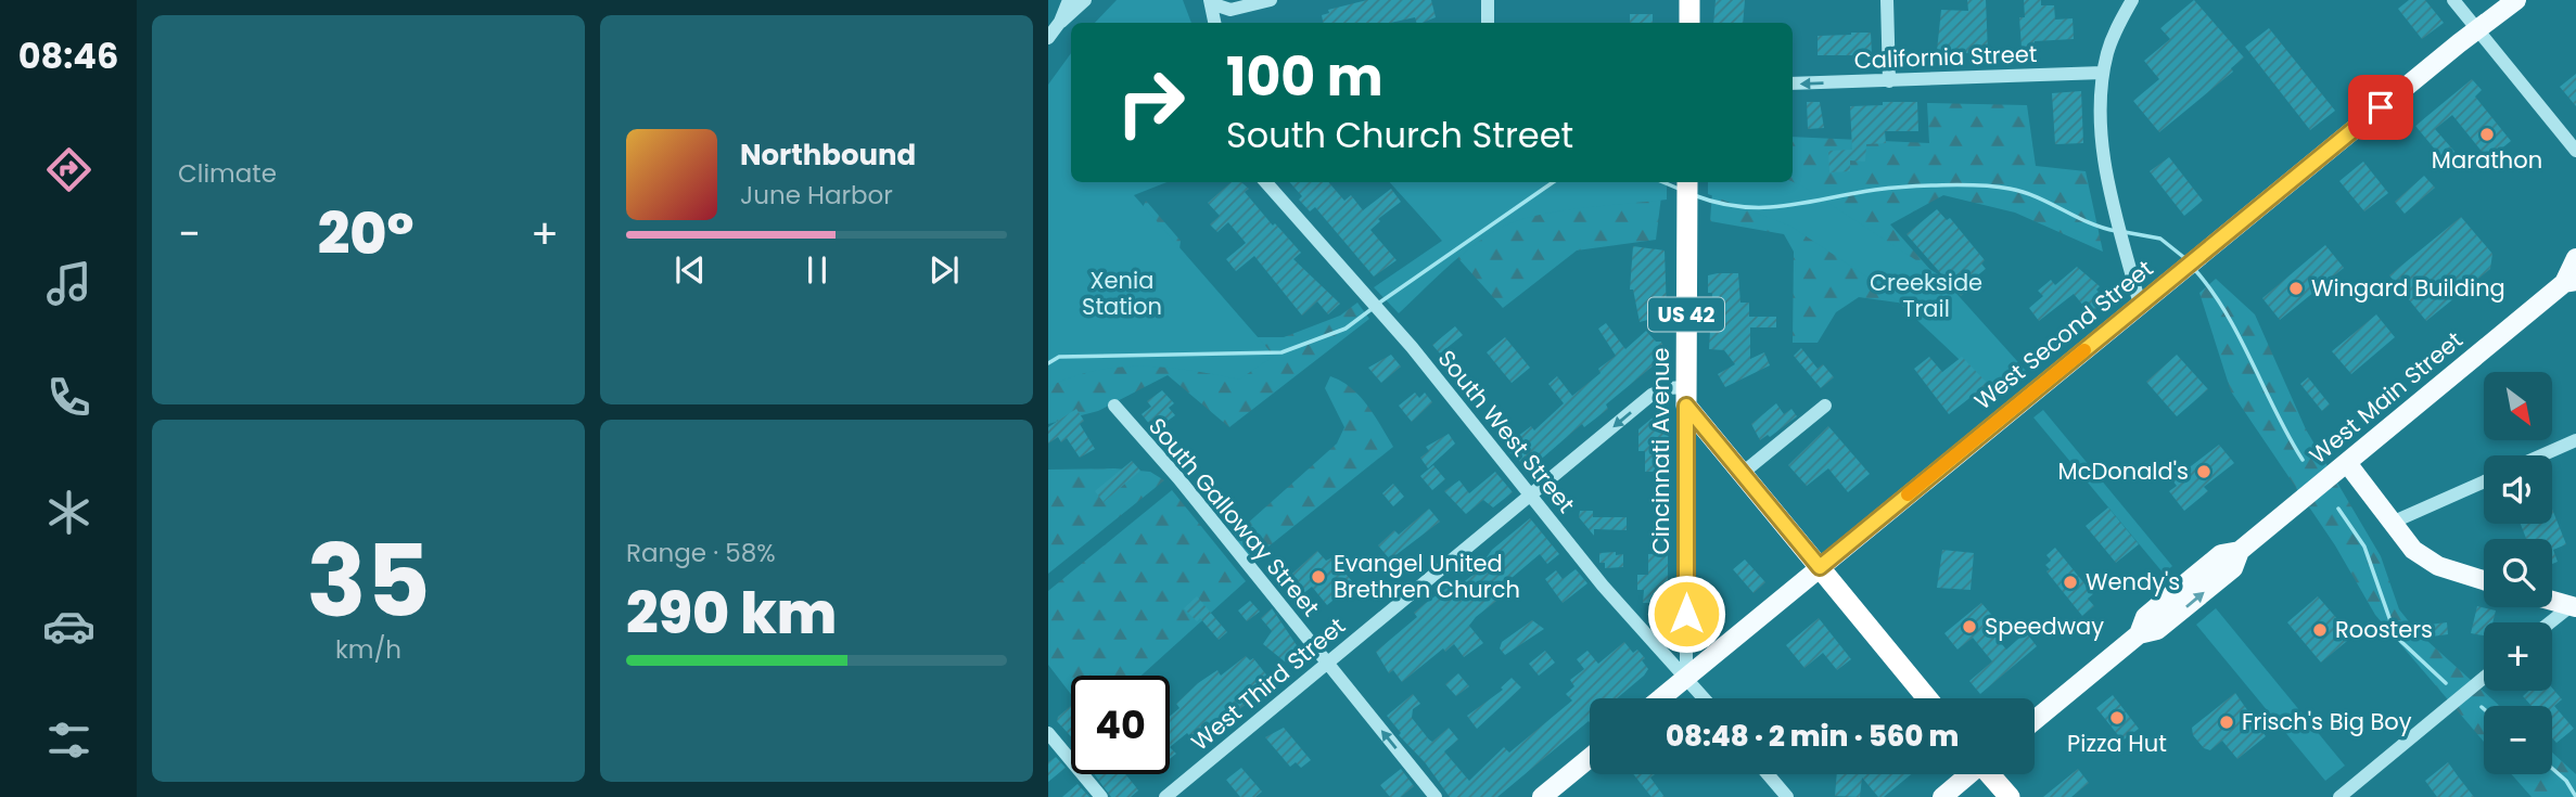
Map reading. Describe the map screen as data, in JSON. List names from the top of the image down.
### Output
{
  "streets": {
    "highway": ["US 42", "Cincinnati Avenue"],
    "main road": ["West Second Street", "West Main Street"],
    "street": [
      "California Street",
      "South West Street",
      "South Galloway Street",
      "West Third Street"
    ]
  },
  "crossings": [
    ["West Second Street", "South West Street"],
    ["West Second Street", "Cincinnati Avenue"],
    ["South West Street", "Cincinnati Avenue"],
    ["South West Street", "West Third Street"],
    ["Cincinnati Avenue", "West Third Street"],
    ["South Galloway Street", "West Third Street"]
  ],
  "parks": ["Xenia Station", "Creekside Trail"],
  "places": [
    "Marathon",
    "Wingard Building",
    "McDonald's",
    "Evangel United Brethren Church",
    "Wendy's",
    "Speedway",
    "Roosters",
    "Pizza Hut",
    "Frisch's Big Boy"
  ],
  "north": "bottom right",
  "page": {
    "tabs": "08:46",
    "tile": [
      "Climate",
      ["35", "km/h"],
      ["Range · 58%", "290 km"]
    ],
    "turn": ["100 m", "South Church Street"],
    "song": ["Northbound", "June Harbor"],
    "heat": ["−", "20°", "+"],
    "map_buttons": ["+", "−"],
    "limit": "40",
    "trip": "08:48 · 2 min · 560 m"
  }
}
